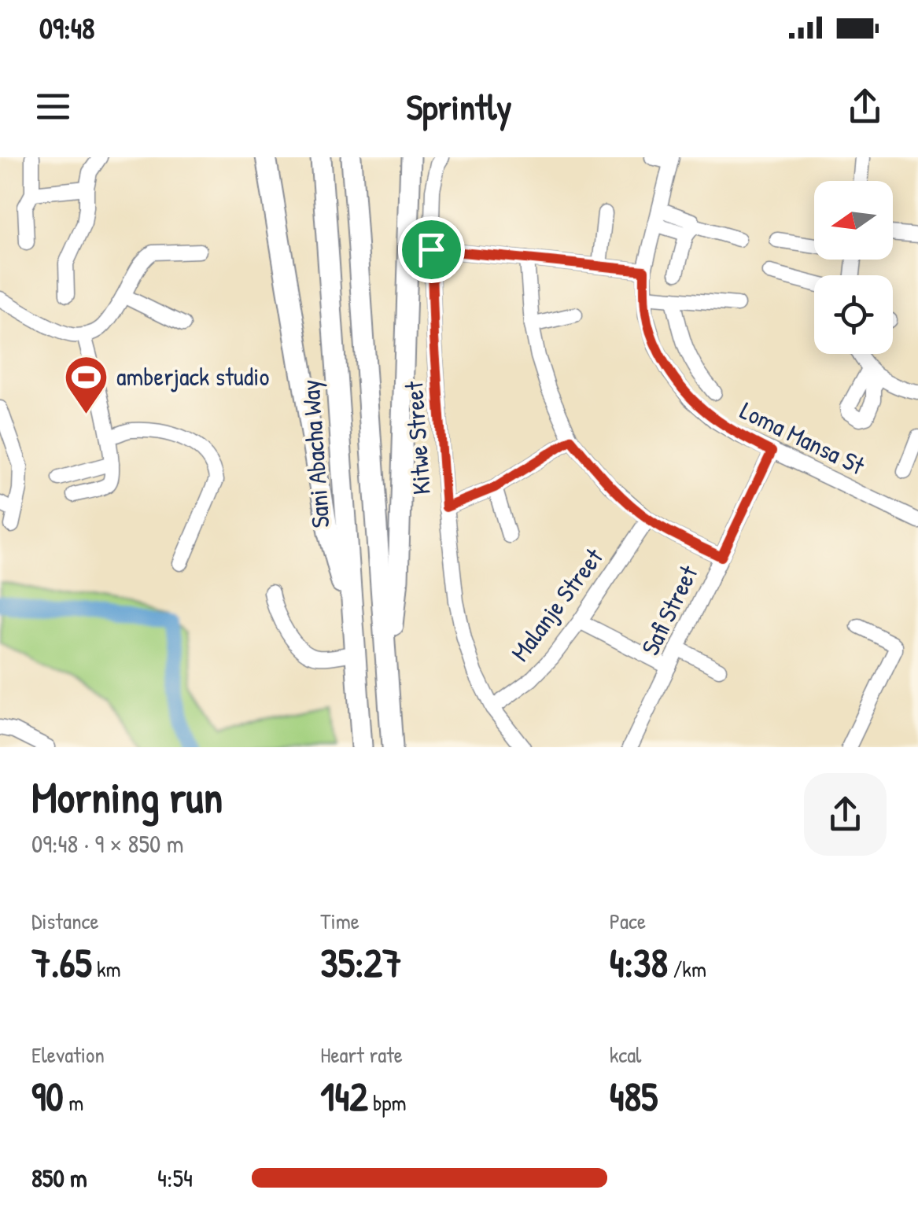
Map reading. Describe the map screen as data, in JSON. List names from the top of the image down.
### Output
{
  "streets": {
    "highway": ["Sani Abacha Way"],
    "street": [
      "Kitwe Street",
      "Loma Mansa St",
      "Malanje Street",
      "Safi Street"
    ]
  },
  "crossings": [
    ["Kitwe Street", "Malanje Street"],
    ["Loma Mansa St", "Safi Street"]
  ],
  "places": {
    "sports": ["amberjack studio"]
  },
  "north": "left",
  "page": {
    "status": "09:48",
    "header": "Sprintly",
    "heading": ["Morning run", "09:48 · 9 × 850 m"],
    "stats": [
      ["Distance", "7.65 km"],
      ["Time", "35:27"],
      ["Pace", "4:38 /km"],
      ["Elevation", "90 m"],
      ["Heart rate", "142 bpm"],
      ["kcal", "485"]
    ],
    "list": [
      {
        "name": "850 m",
        "note": "4:54"
      }
    ]
  }
}
